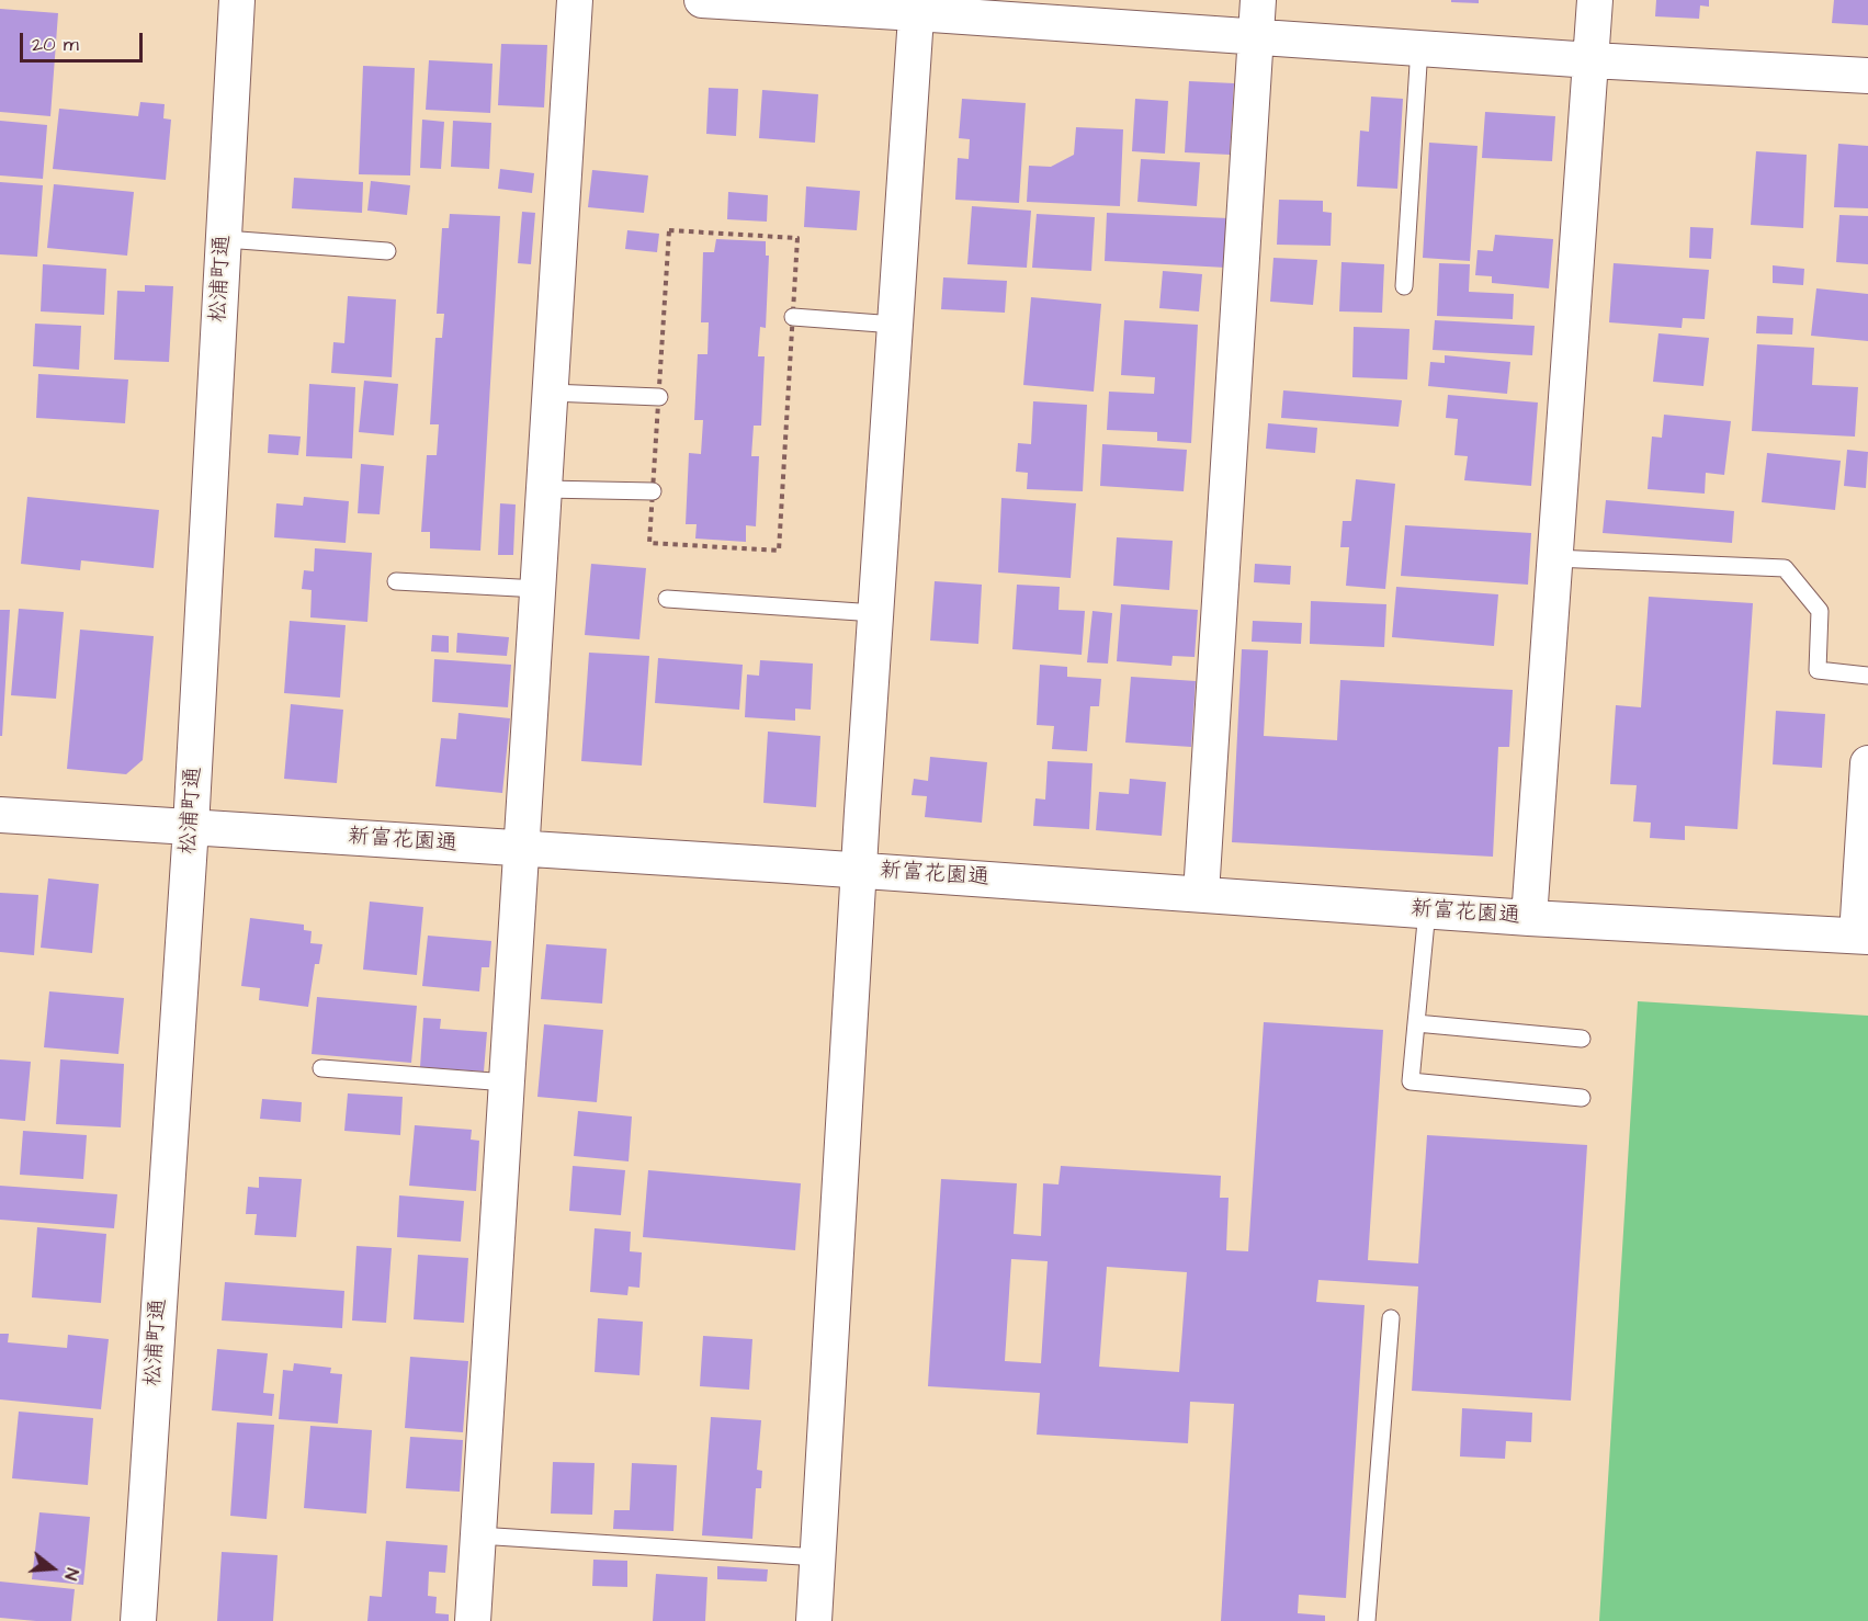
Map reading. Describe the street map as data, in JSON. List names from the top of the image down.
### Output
{
  "streets": {
    "street": ["松浦町通", "新富花園通"]
  },
  "crossings": [
    ["松浦町通", "新富花園通"]
  ],
  "scale_bar": "20 m",
  "north": "right"
}
